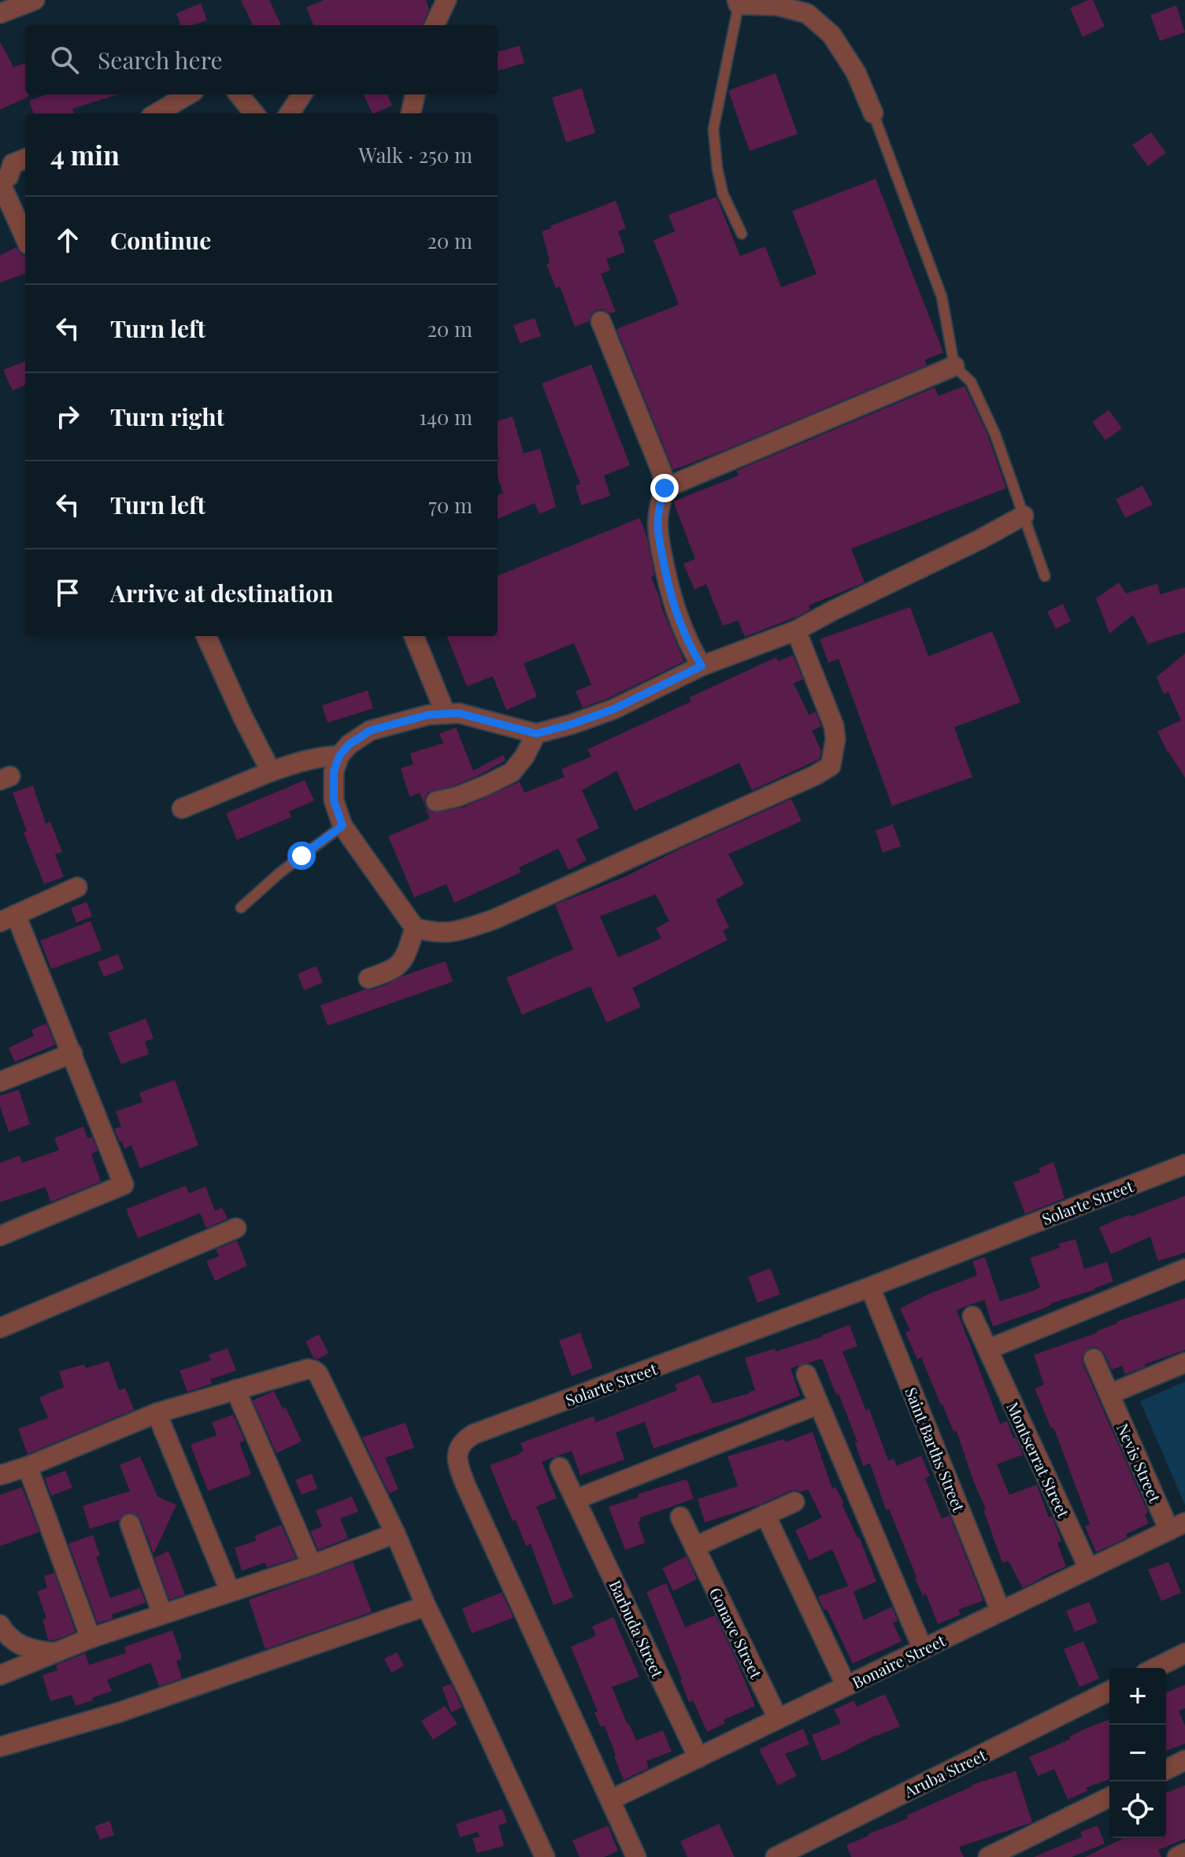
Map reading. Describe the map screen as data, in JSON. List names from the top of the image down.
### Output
{
  "streets": {
    "street": [
      "Solarte Street",
      "Saint Barths Street",
      "Montserrat Street",
      "Nevis Street",
      "Barbuda Street",
      "Gonave Street",
      "Bonaire Street",
      "Aruba Street"
    ]
  },
  "crossings": [
    ["Solarte Street", "Saint Barths Street"],
    ["Solarte Street", "Bonaire Street"],
    ["Saint Barths Street", "Bonaire Street"],
    ["Montserrat Street", "Bonaire Street"],
    ["Nevis Street", "Bonaire Street"],
    ["Barbuda Street", "Bonaire Street"],
    ["Gonave Street", "Bonaire Street"]
  ],
  "page": {
    "search": "Search here",
    "heading": ["4 min", "Walk · 250 m"],
    "list": [
      ["Continue", "20 m"],
      ["Turn left", "20 m"],
      ["Turn right", "140 m"],
      ["Turn left", "70 m"],
      "Arrive at destination"
    ],
    "map_buttons": ["+", "−"]
  }
}
